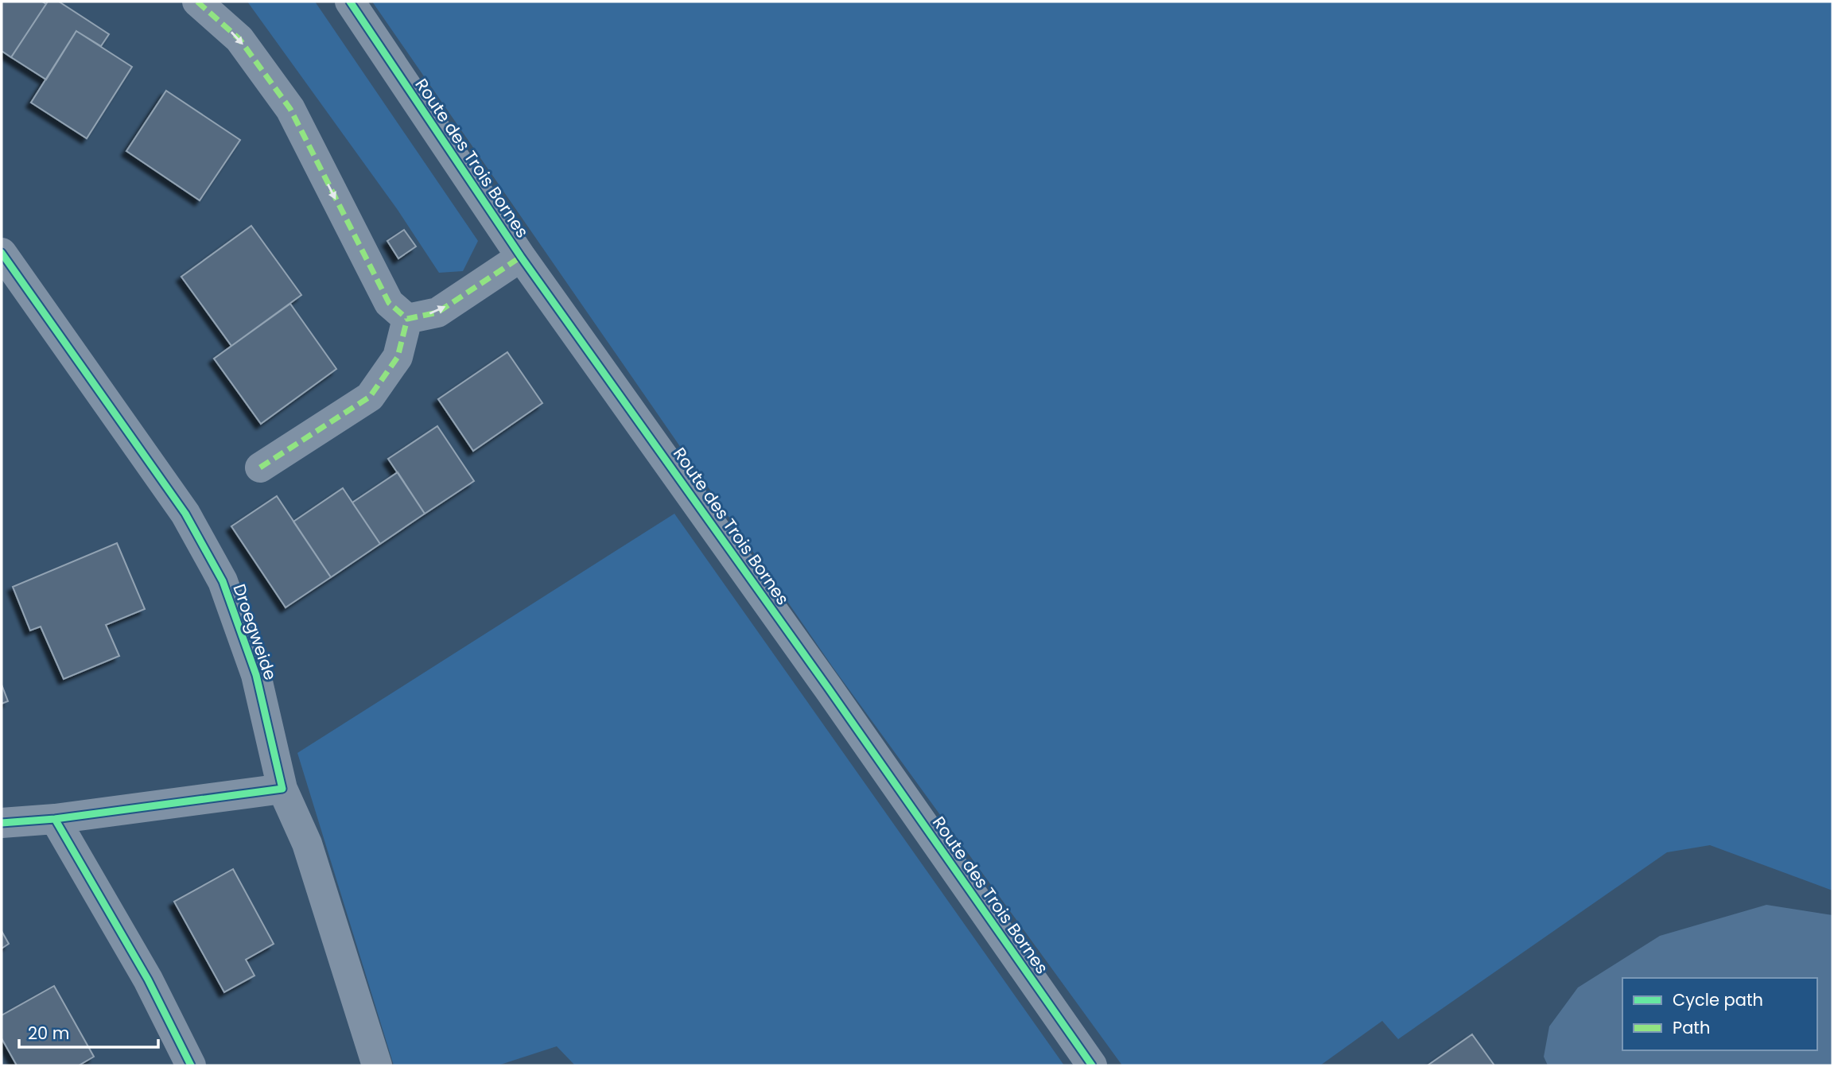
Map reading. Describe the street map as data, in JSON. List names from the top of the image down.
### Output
{
  "streets": {
    "street": ["Route des Trois Bornes", "Droegweide"]
  },
  "legend": ["Cycle path", "Path"],
  "scale_bar": "20 m"
}
